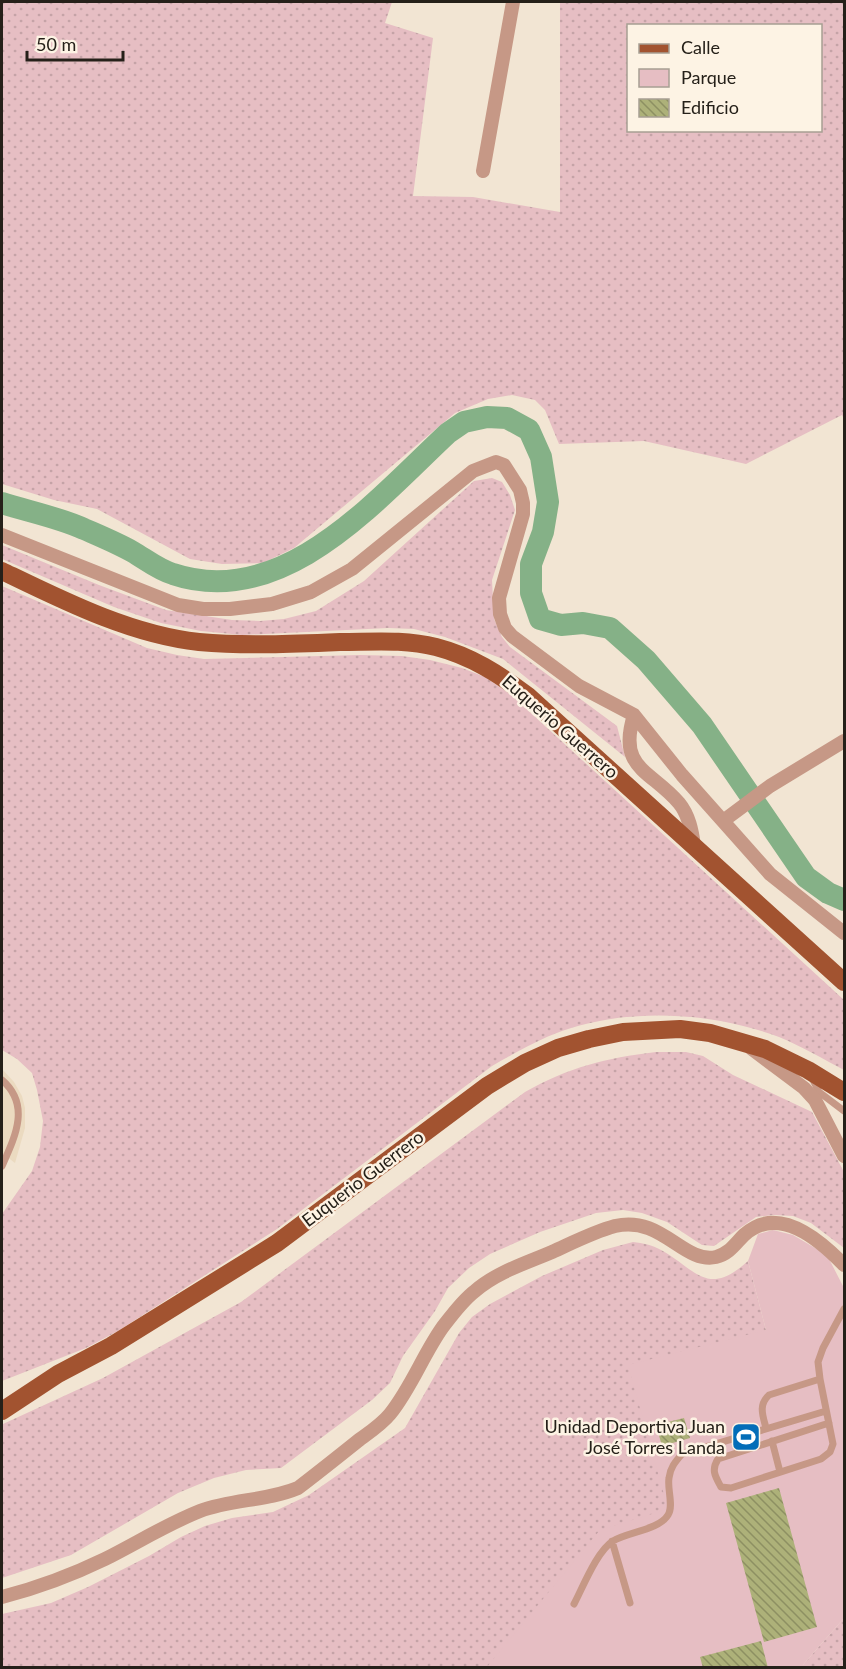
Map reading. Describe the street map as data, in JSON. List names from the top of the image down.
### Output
{
  "streets": {
    "main road": ["Euquerio Guerrero"]
  },
  "places": {
    "sports": ["Unidad Deportiva Juan José Torres Landa"]
  },
  "legend": ["Calle", "Parque", "Edificio"],
  "scale_bar": "50 m"
}
